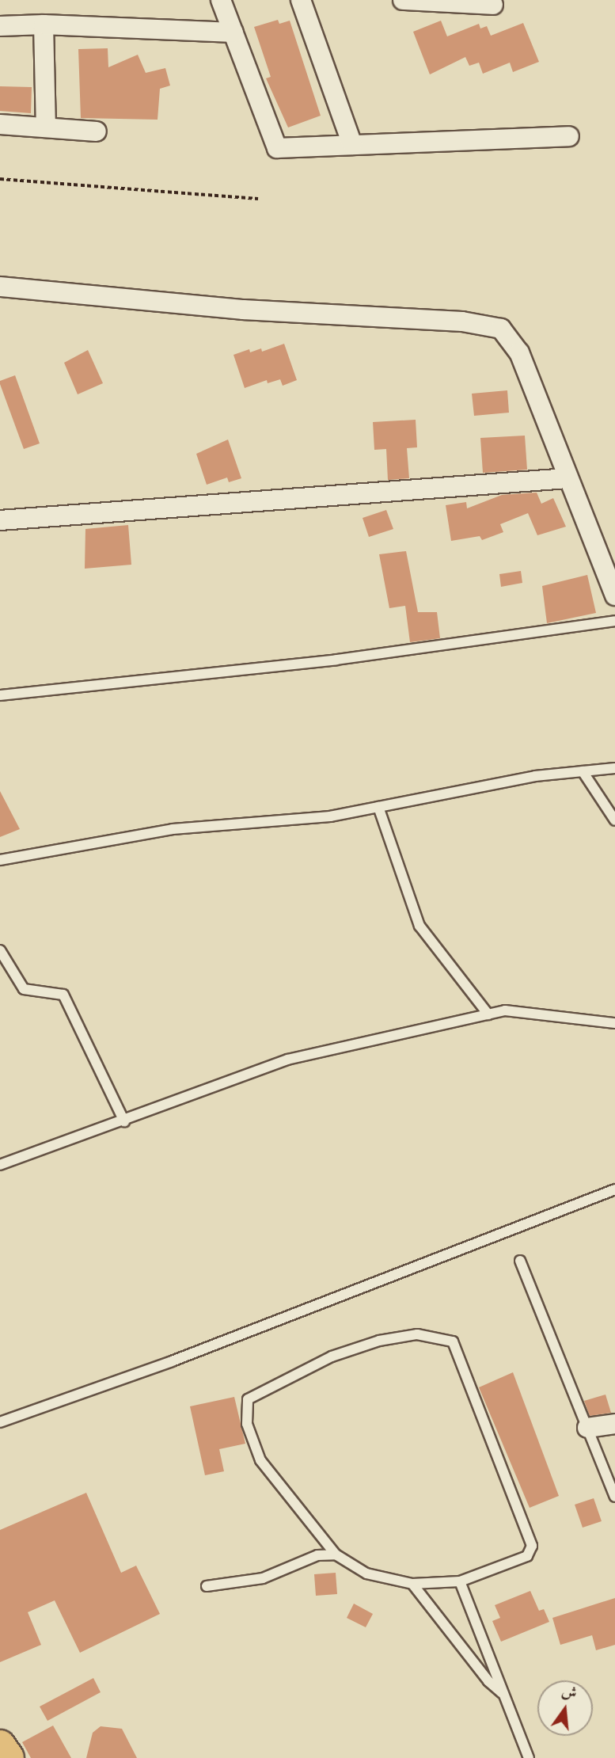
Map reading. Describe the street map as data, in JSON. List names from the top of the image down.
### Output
{
  "north": "top"
}
